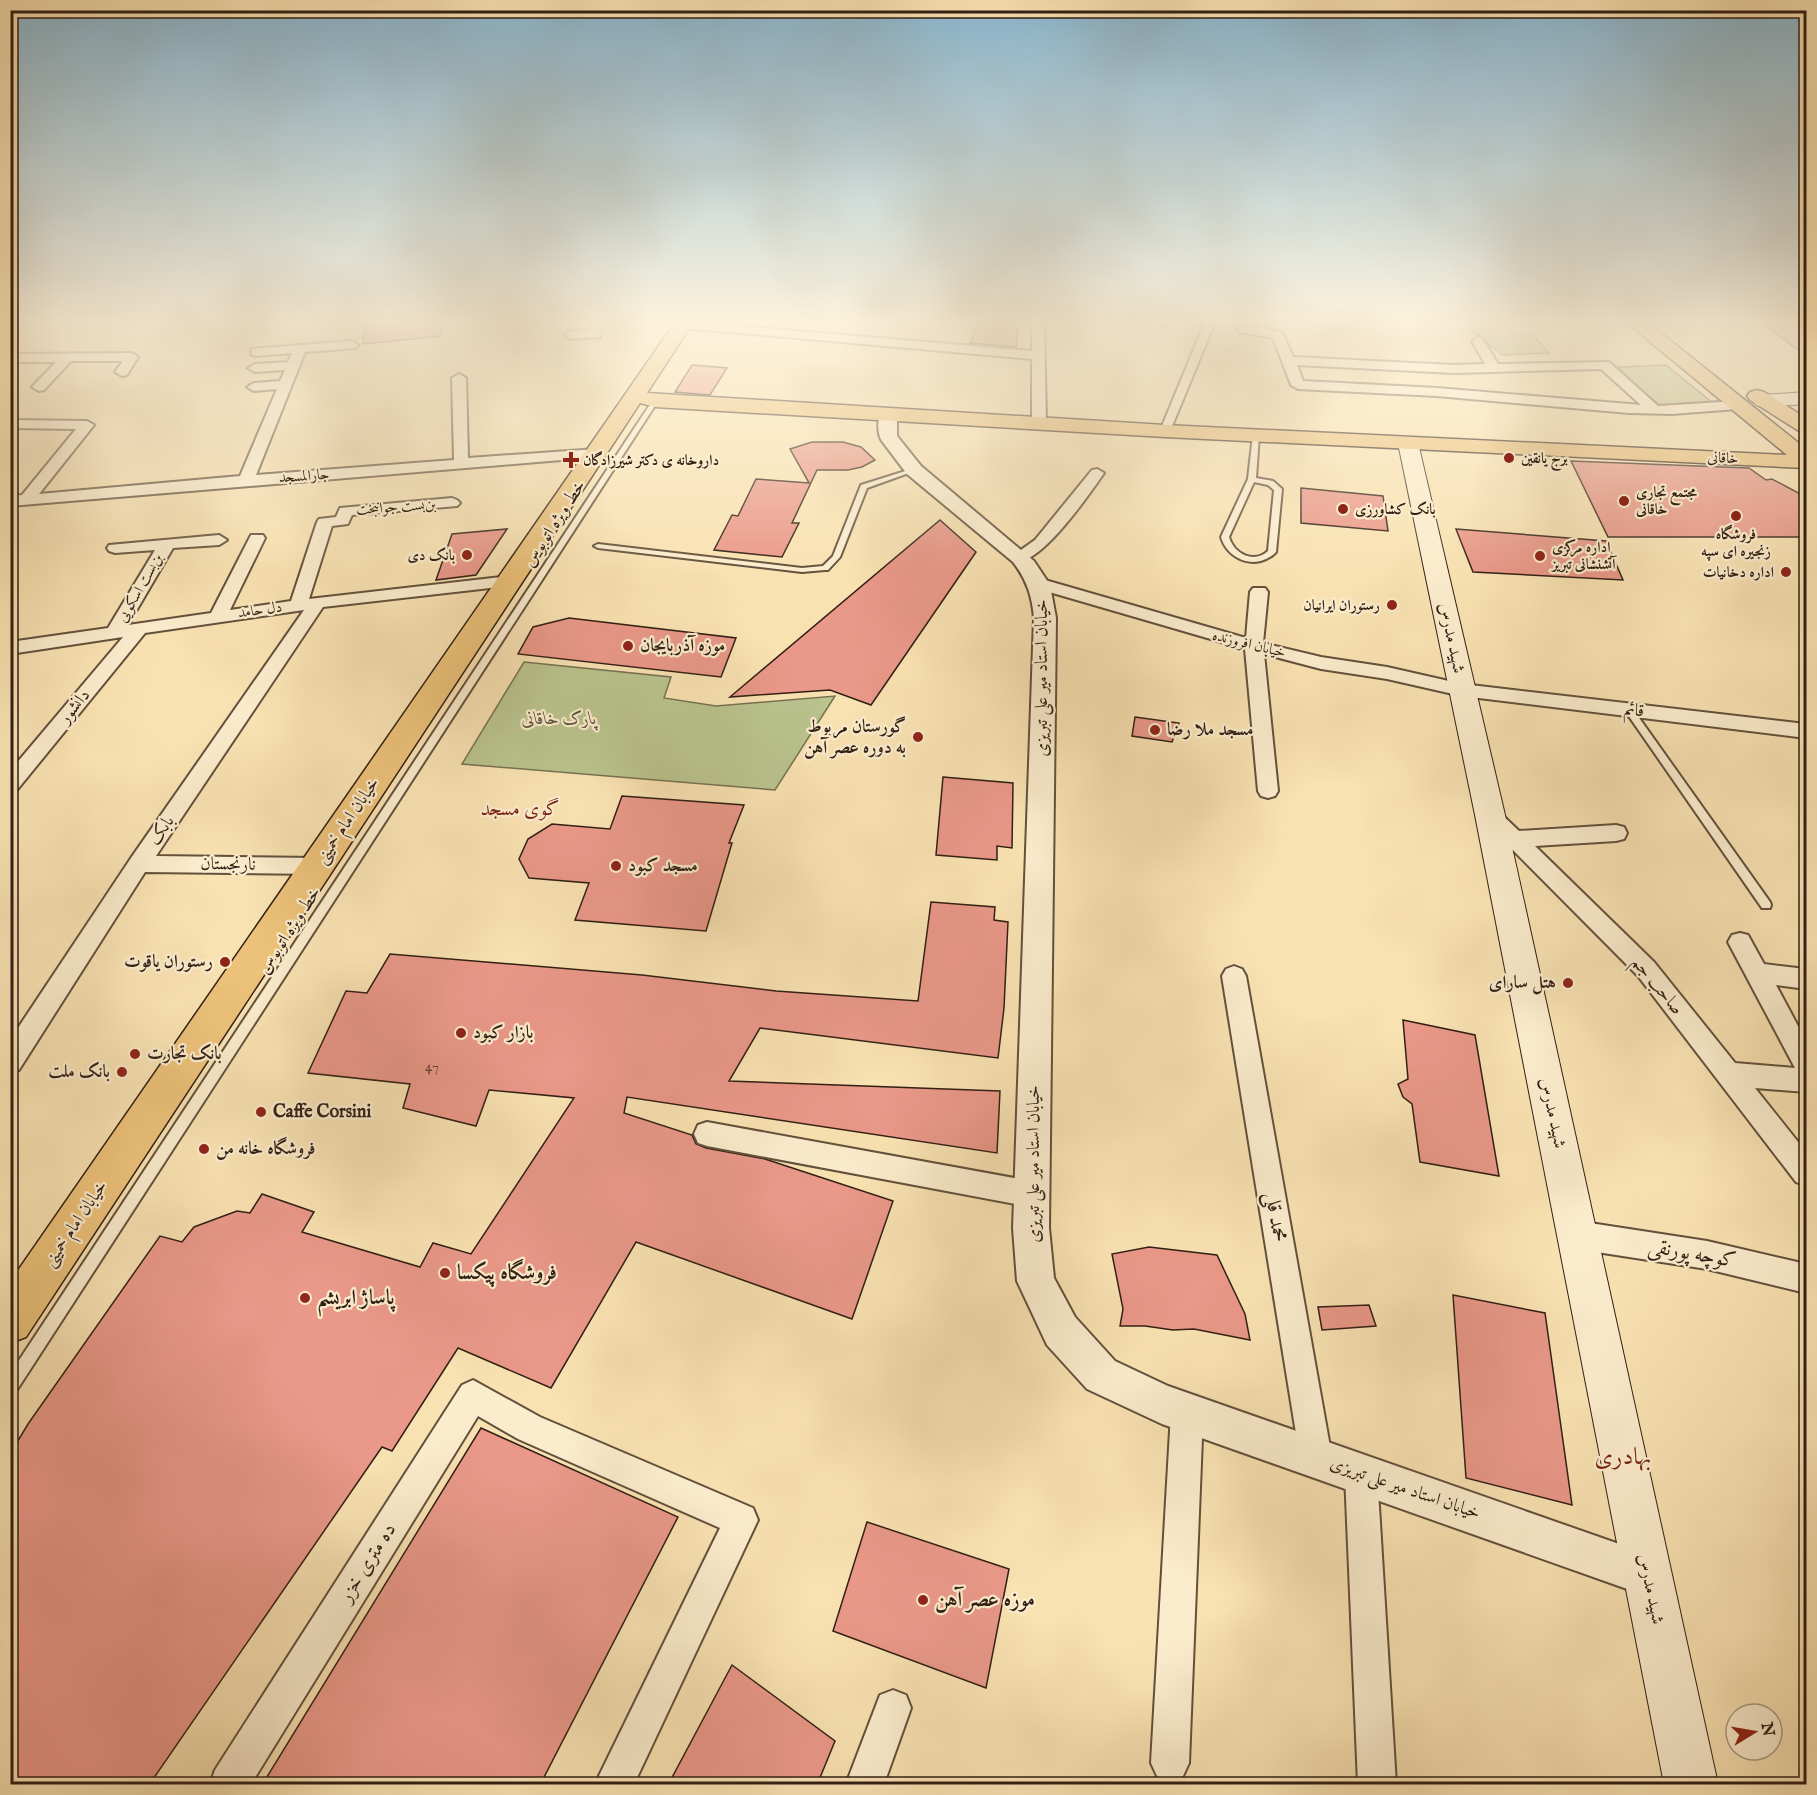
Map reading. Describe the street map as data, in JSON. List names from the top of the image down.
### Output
{
  "streets": {
    "main road": ["خاقانی", "شهید مدرس", "خیابان امام خمینی"],
    "street": [
      "جارالمسجد",
      "بن‌بست جوانبخت",
      "بن‌بست اسکویی",
      "دل حامد",
      "خیابان افروزنده",
      "خیابان استاد میر علی تبریزی",
      "دانشور",
      "قائم",
      "بابک",
      "نارنجستان",
      "صاحب جم",
      "محمد قلی",
      "کوچه پورنقی",
      "ده متری خزر"
    ],
    "lane": ["خط ویژه اتوبوس"]
  },
  "crossings": [
    ["خاقانی", "شهید مدرس"],
    ["جارالمسجد", "خیابان امام خمینی"],
    ["بن‌بست جوانبخت", "دل حامد"],
    ["بن‌بست جوانبخت", "بابک"],
    ["بن‌بست اسکویی", "دل حامد"],
    ["دل حامد", "دانشور"],
    ["دل حامد", "خیابان امام خمینی"],
    ["دل حامد", "بابک"],
    ["شهید مدرس", "خیابان افروزنده"],
    ["شهید مدرس", "خیابان استاد میر علی تبریزی"],
    ["شهید مدرس", "قائم"],
    ["شهید مدرس", "صاحب جم"],
    ["شهید مدرس", "کوچه پورنقی"],
    ["خیابان افروزنده", "خیابان استاد میر علی تبریزی"],
    ["خیابان افروزنده", "قائم"],
    ["خیابان استاد میر علی تبریزی", "محمد قلی"],
    ["خیابان امام خمینی", "نارنجستان"],
    ["بابک", "نارنجستان"]
  ],
  "districts": ["گوی مسجد", "بهادری"],
  "parks": ["پارک خاقانی"],
  "places": {
    "other": [
      "برج یانقین",
      "مجتمع تجاری خاقانی",
      "بانک کشاورزی",
      "فروشگاه زنجیره ای سپه",
      "بانک دی",
      "اداره مرکزی آتشنشانی تبریز",
      "اداره دخانیات",
      "رستوران ایرانیان",
      "موزه آذربایجان",
      "مسجد ملا رضا",
      "گورستان مربوط به دوره عصر آهن",
      "مسجد کبود",
      "رستوران یاقوت",
      "هتل سارای",
      "بازار کبود",
      "بانک تجارت",
      "بانک ملت",
      "Caffe Corsini",
      "فروشگاه خانه من",
      "فروشگاه پیکسا",
      "پاساژ ابریشم",
      "موزه عصر آهن"
    ],
    "health": ["داروخانه ی دکتر شیرزادگان"]
  },
  "house_numbers": ["47"],
  "north": "right"
}
